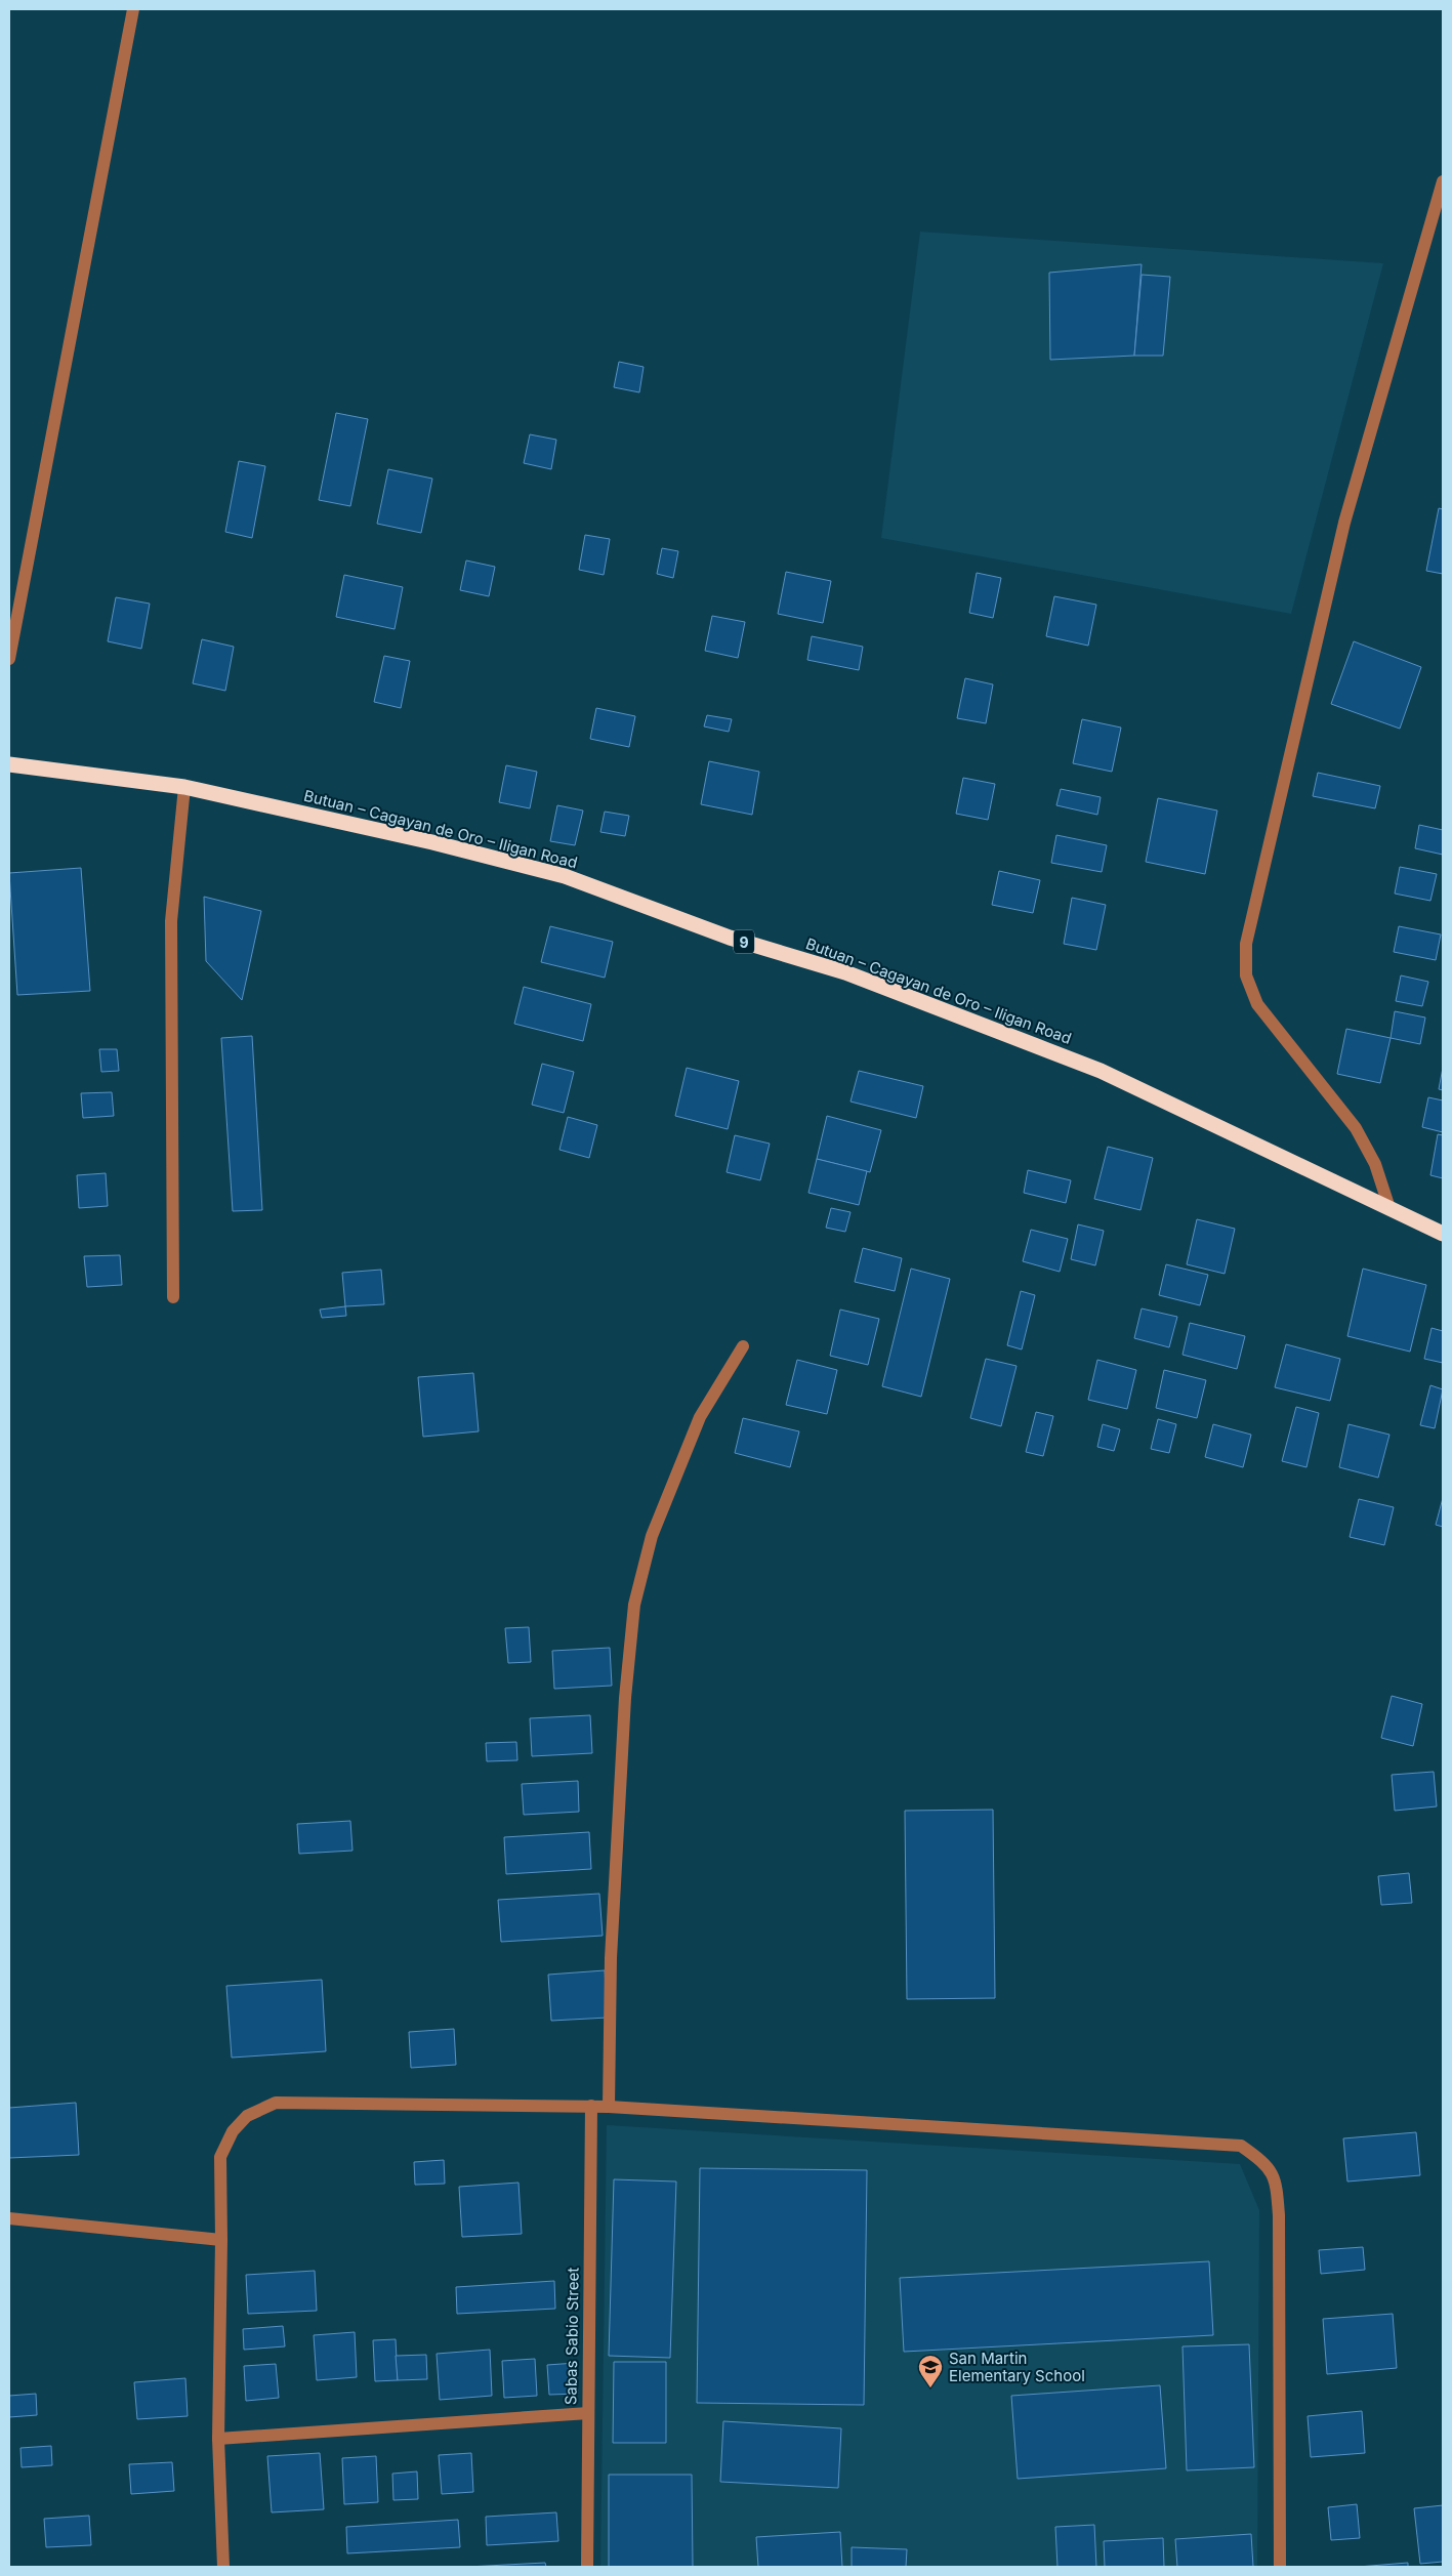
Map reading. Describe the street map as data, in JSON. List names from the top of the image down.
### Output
{
  "streets": {
    "highway": ["Butuan – Cagayan de Oro – Iligan Road", "9"],
    "street": ["Sabas Sabio Street"]
  },
  "places": {
    "school or university": ["San Martin Elementary School"]
  }
}
